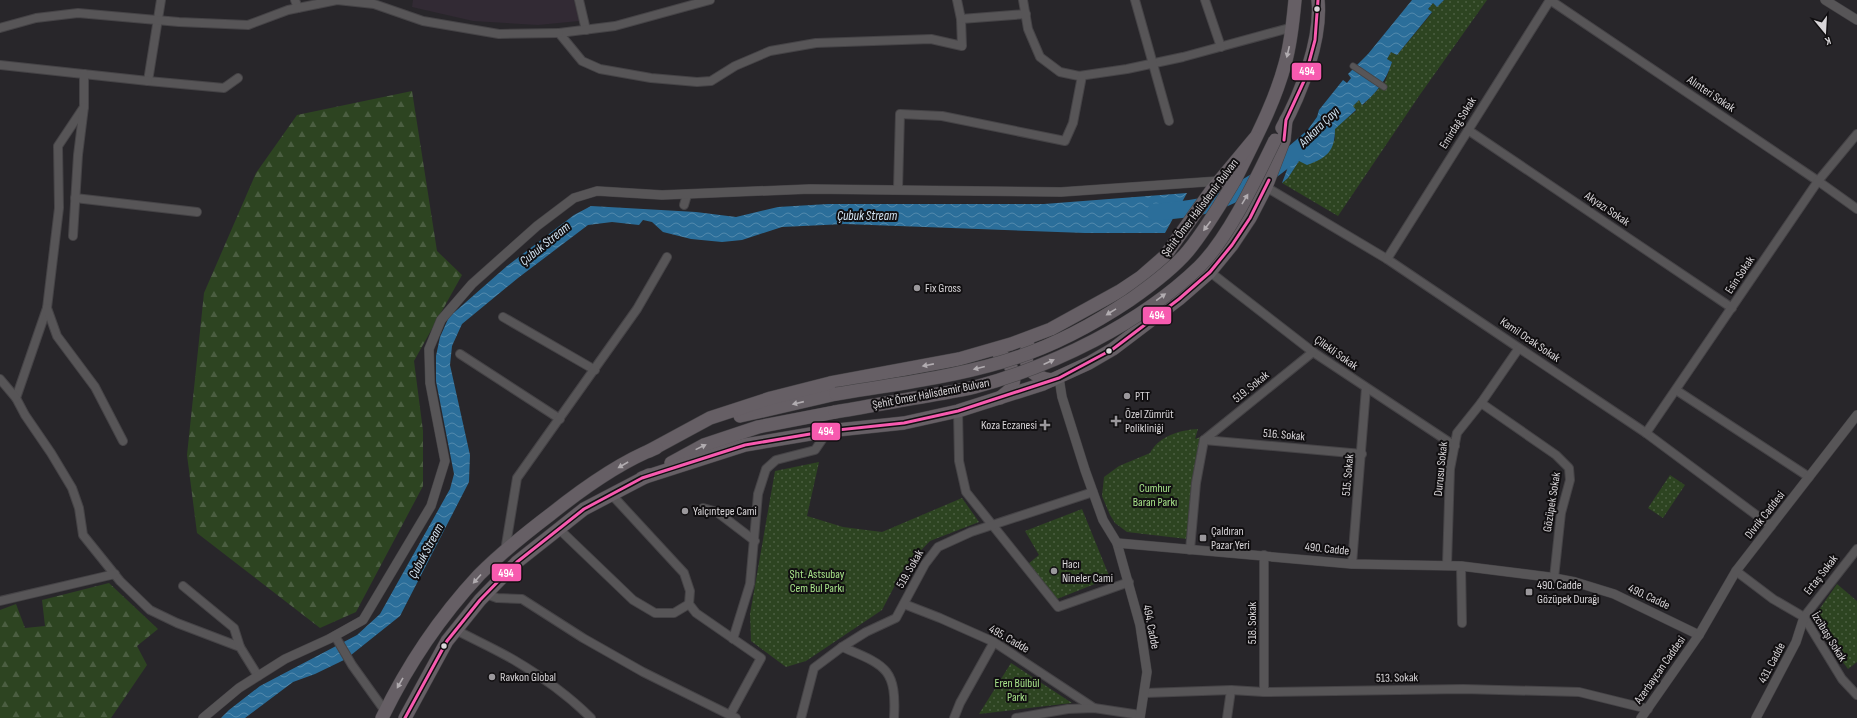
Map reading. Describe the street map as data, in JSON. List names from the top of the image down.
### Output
{
  "streets": {
    "highway": ["Şehit Ömer Halisdemir Bulvarı"],
    "street": [
      "Alınteri Sokak",
      "Emirdağ Sokak",
      "Akyazı Sokak",
      "Esin Sokak",
      "Kamil Ocak Sokak",
      "Çilekli Sokak",
      "519. Sokak",
      "516. Sokak",
      "Durusu Sokak",
      "515. Sokak",
      "Gözüpek Sokak",
      "Divrik Caddesi",
      "490. Cadde",
      "Ertaş Sokak",
      "518. Sokak",
      "494. Cadde",
      "İzcibaşı Sokak",
      "495. Cadde",
      "431. Cadde",
      "Azerbaycan Caddesi",
      "513. Sokak"
    ]
  },
  "crossings": [
    ["Alınteri Sokak", "Emirdağ Sokak"],
    ["Alınteri Sokak", "Esin Sokak"],
    ["Emirdağ Sokak", "Akyazı Sokak"],
    ["Emirdağ Sokak", "Kamil Ocak Sokak"],
    ["Şehit Ömer Halisdemir Bulvarı", "Kamil Ocak Sokak"],
    ["Şehit Ömer Halisdemir Bulvarı", "Çilekli Sokak"],
    ["Akyazı Sokak", "Esin Sokak"],
    ["Esin Sokak", "Kamil Ocak Sokak"],
    ["Kamil Ocak Sokak", "Durusu Sokak"],
    ["Kamil Ocak Sokak", "Divrik Caddesi"],
    ["Çilekli Sokak", "519. Sokak"],
    ["Çilekli Sokak", "Durusu Sokak"],
    ["Çilekli Sokak", "515. Sokak"],
    ["519. Sokak", "516. Sokak"],
    ["519. Sokak", "495. Cadde"],
    ["516. Sokak", "515. Sokak"],
    ["Durusu Sokak", "Gözüpek Sokak"],
    ["Durusu Sokak", "490. Cadde"],
    ["515. Sokak", "490. Cadde"],
    ["Gözüpek Sokak", "490. Cadde"],
    ["Divrik Caddesi", "490. Cadde"],
    ["Divrik Caddesi", "İzcibaşı Sokak"],
    ["Divrik Caddesi", "Azerbaycan Caddesi"],
    ["490. Cadde", "518. Sokak"],
    ["490. Cadde", "494. Cadde"],
    ["490. Cadde", "Azerbaycan Caddesi"],
    ["Ertaş Sokak", "İzcibaşı Sokak"],
    ["Ertaş Sokak", "431. Cadde"],
    ["518. Sokak", "513. Sokak"],
    ["494. Cadde", "513. Sokak"],
    ["İzcibaşı Sokak", "431. Cadde"],
    ["Azerbaycan Caddesi", "513. Sokak"]
  ],
  "water": ["Ankara Çayı", "Çubuk Stream"],
  "parks": ["Cumhur Baran Parkı", "Şht. Astsubay Cem Bul Parkı", "Eren Bülbül Parkı"],
  "places": {
    "other": [
      "Fix Gross",
      "PTT",
      "Yalçıntepe Cami",
      "Hacı Nineler Cami",
      "Ravkon Global"
    ],
    "health": ["Özel Zümrüt Polikliniği", "Koza Eczanesi"],
    "transit": ["Çaldıran Pazar Yeri", "490. Cadde Gözüpek Durağı"]
  },
  "lines": ["transit line 494"],
  "north": "bottom"
}
